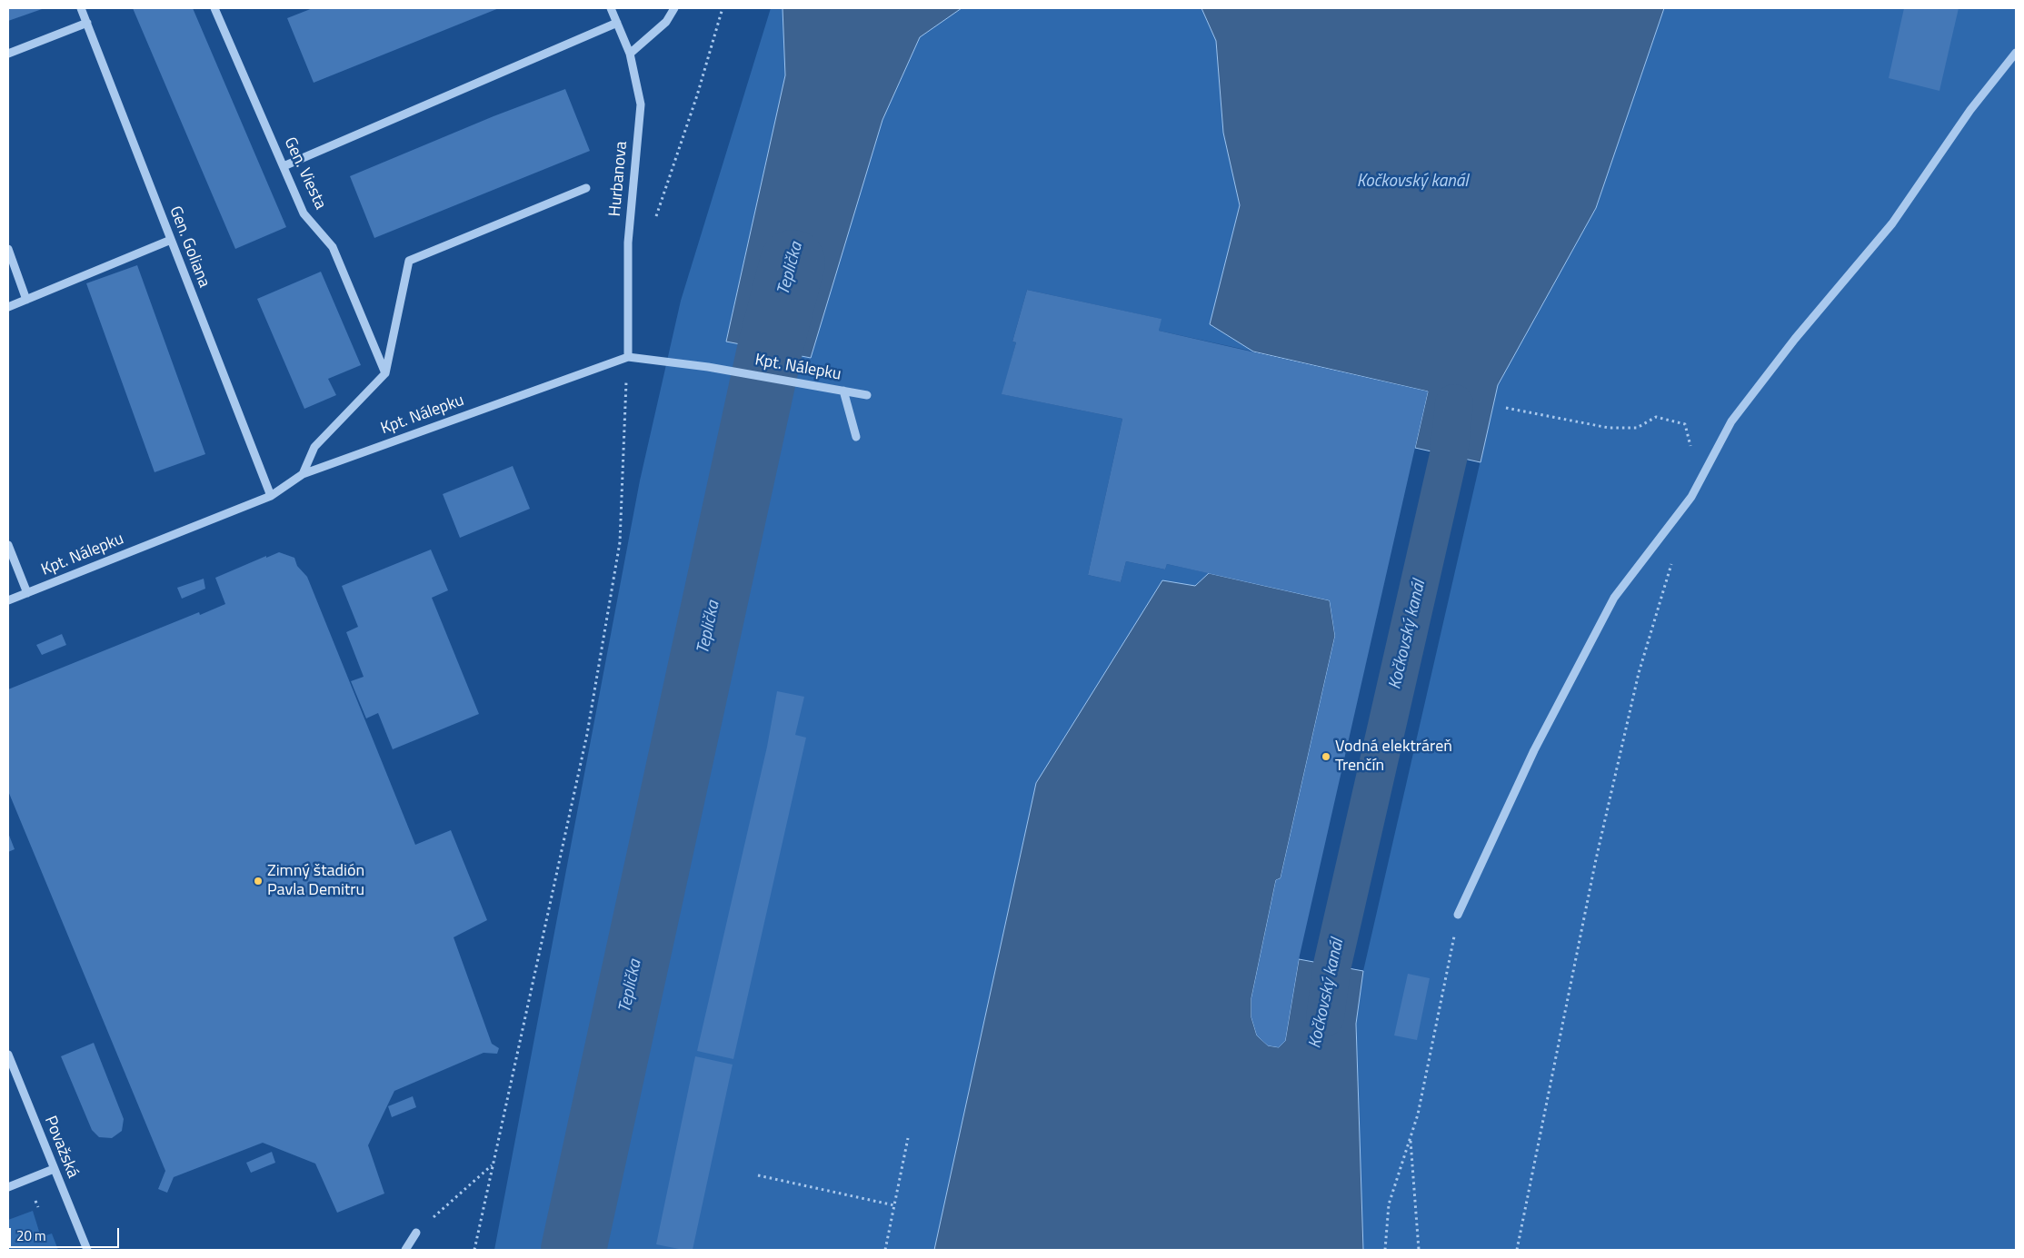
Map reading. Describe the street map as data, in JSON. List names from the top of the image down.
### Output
{
  "streets": {
    "street": [
      "Gen. Viesta",
      "Hurbanova",
      "Gen. Goliana",
      "Kpt. Nálepku",
      "Považská"
    ]
  },
  "crossings": [
    ["Hurbanova", "Kpt. Nálepku"],
    ["Gen. Goliana", "Kpt. Nálepku"]
  ],
  "water": ["Kočkovský kanál", "Teplička"],
  "places": ["Vodná elektráreň Trenčín", "Zimný štadión Pavla Demitru"],
  "scale_bar": "20 m"
}
